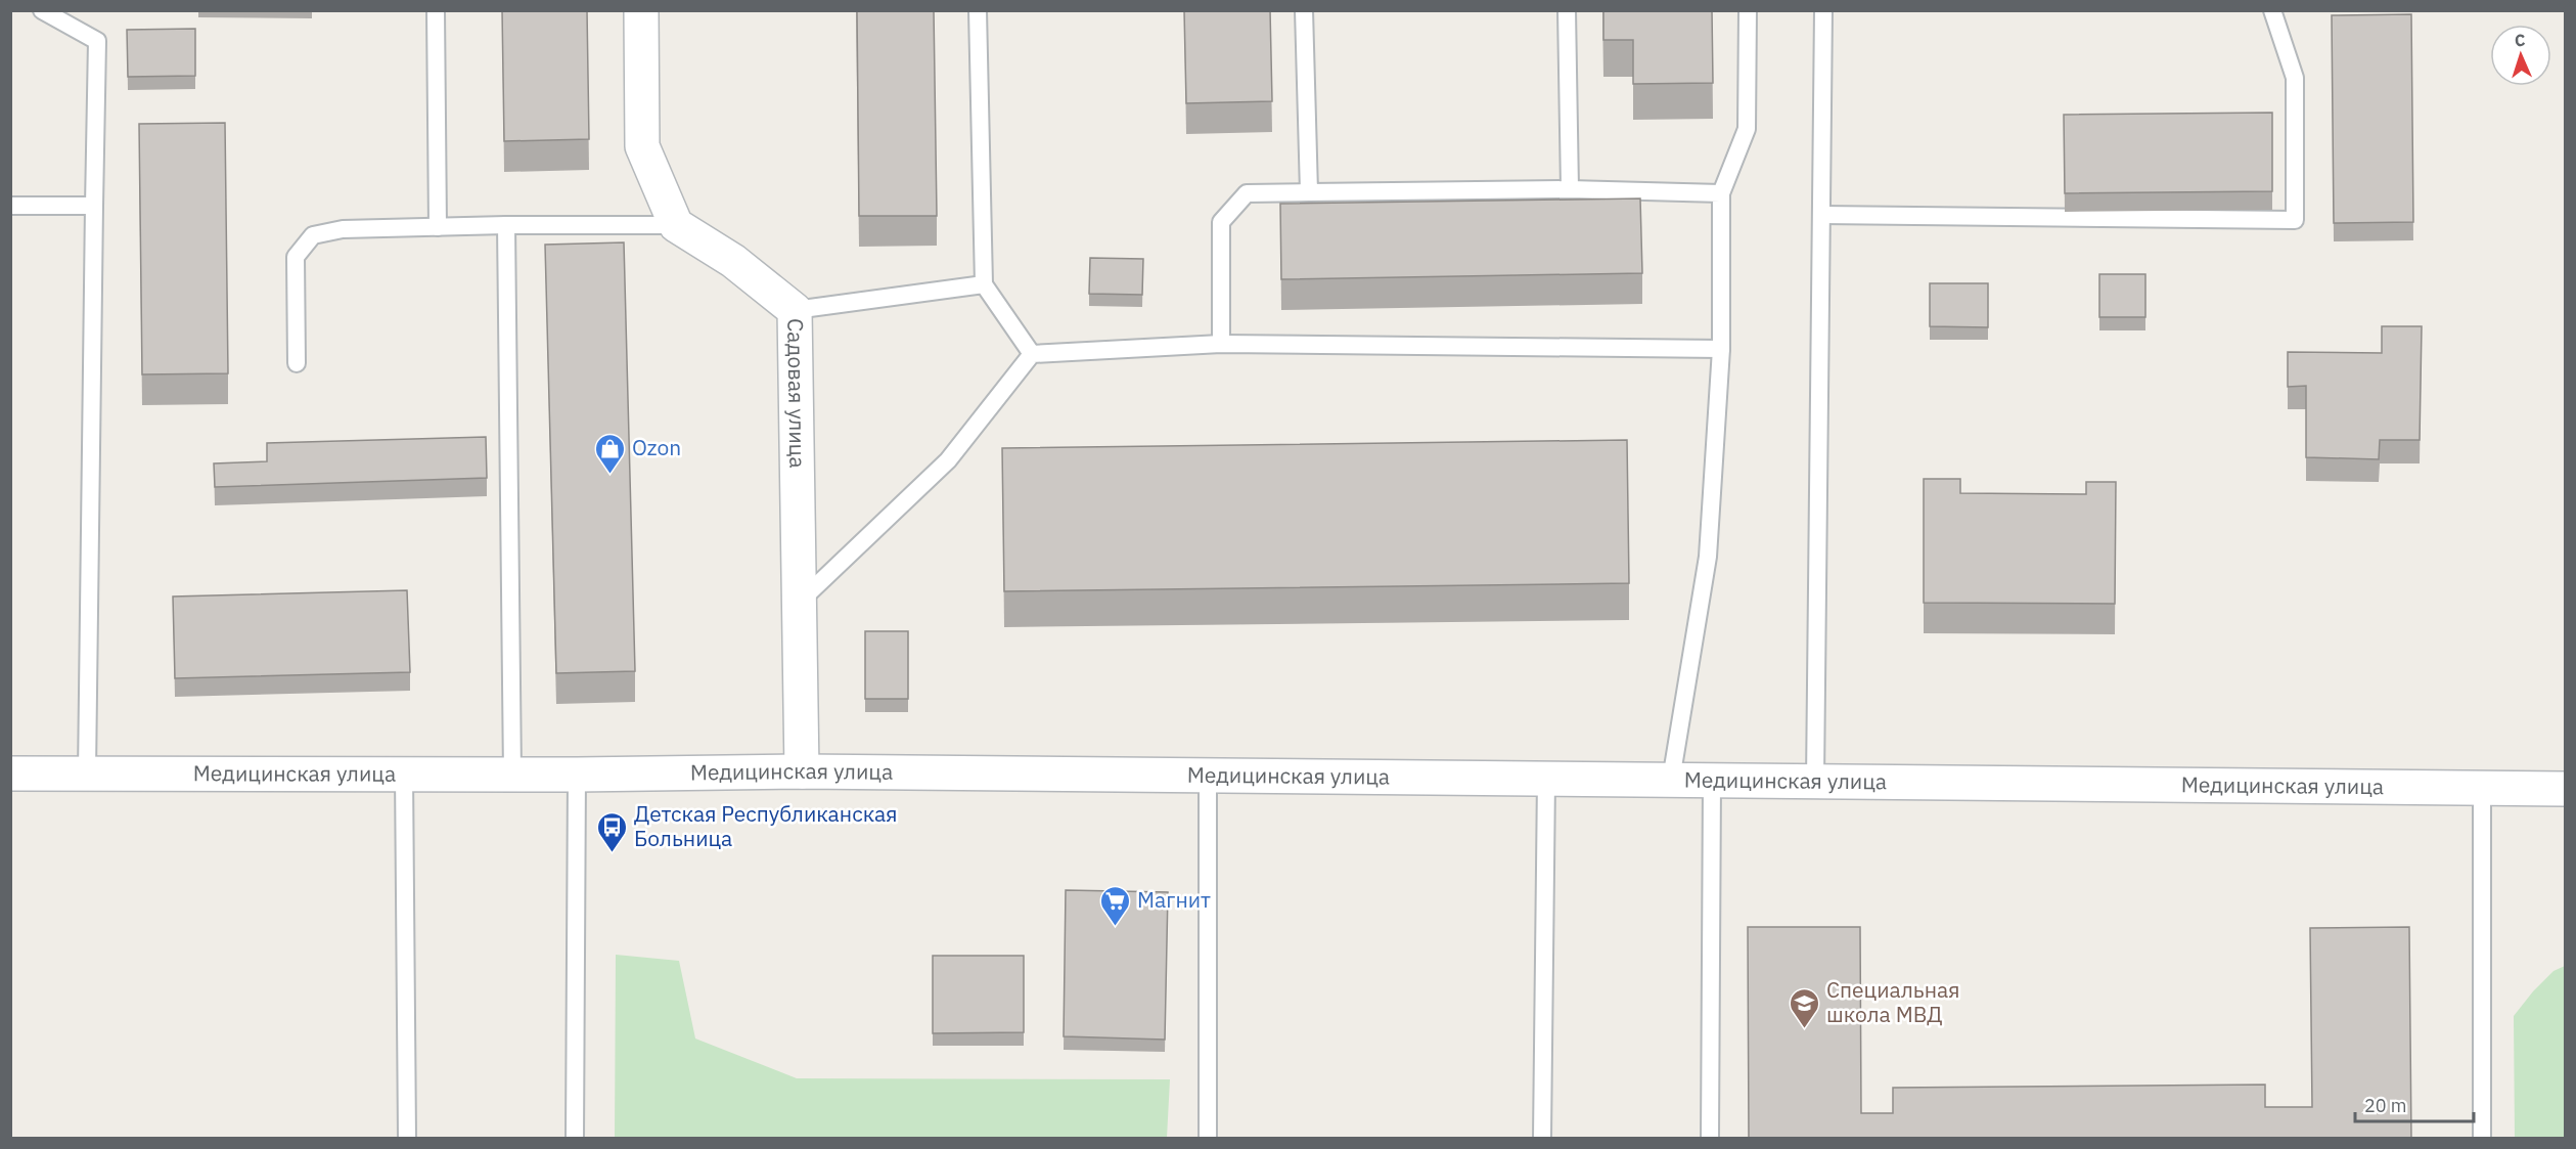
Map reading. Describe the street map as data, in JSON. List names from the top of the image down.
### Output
{
  "streets": {
    "main road": ["Садовая улица", "Медицинская улица"]
  },
  "crossings": [
    ["Садовая улица", "Медицинская улица"]
  ],
  "places": {
    "shop": ["Ozon"],
    "bus stop": ["Детская Республиканская Больница"],
    "supermarket": ["Магнит"],
    "school or university": ["Специальная школа МВД"]
  },
  "scale_bar": "20 m",
  "north": "top"
}
